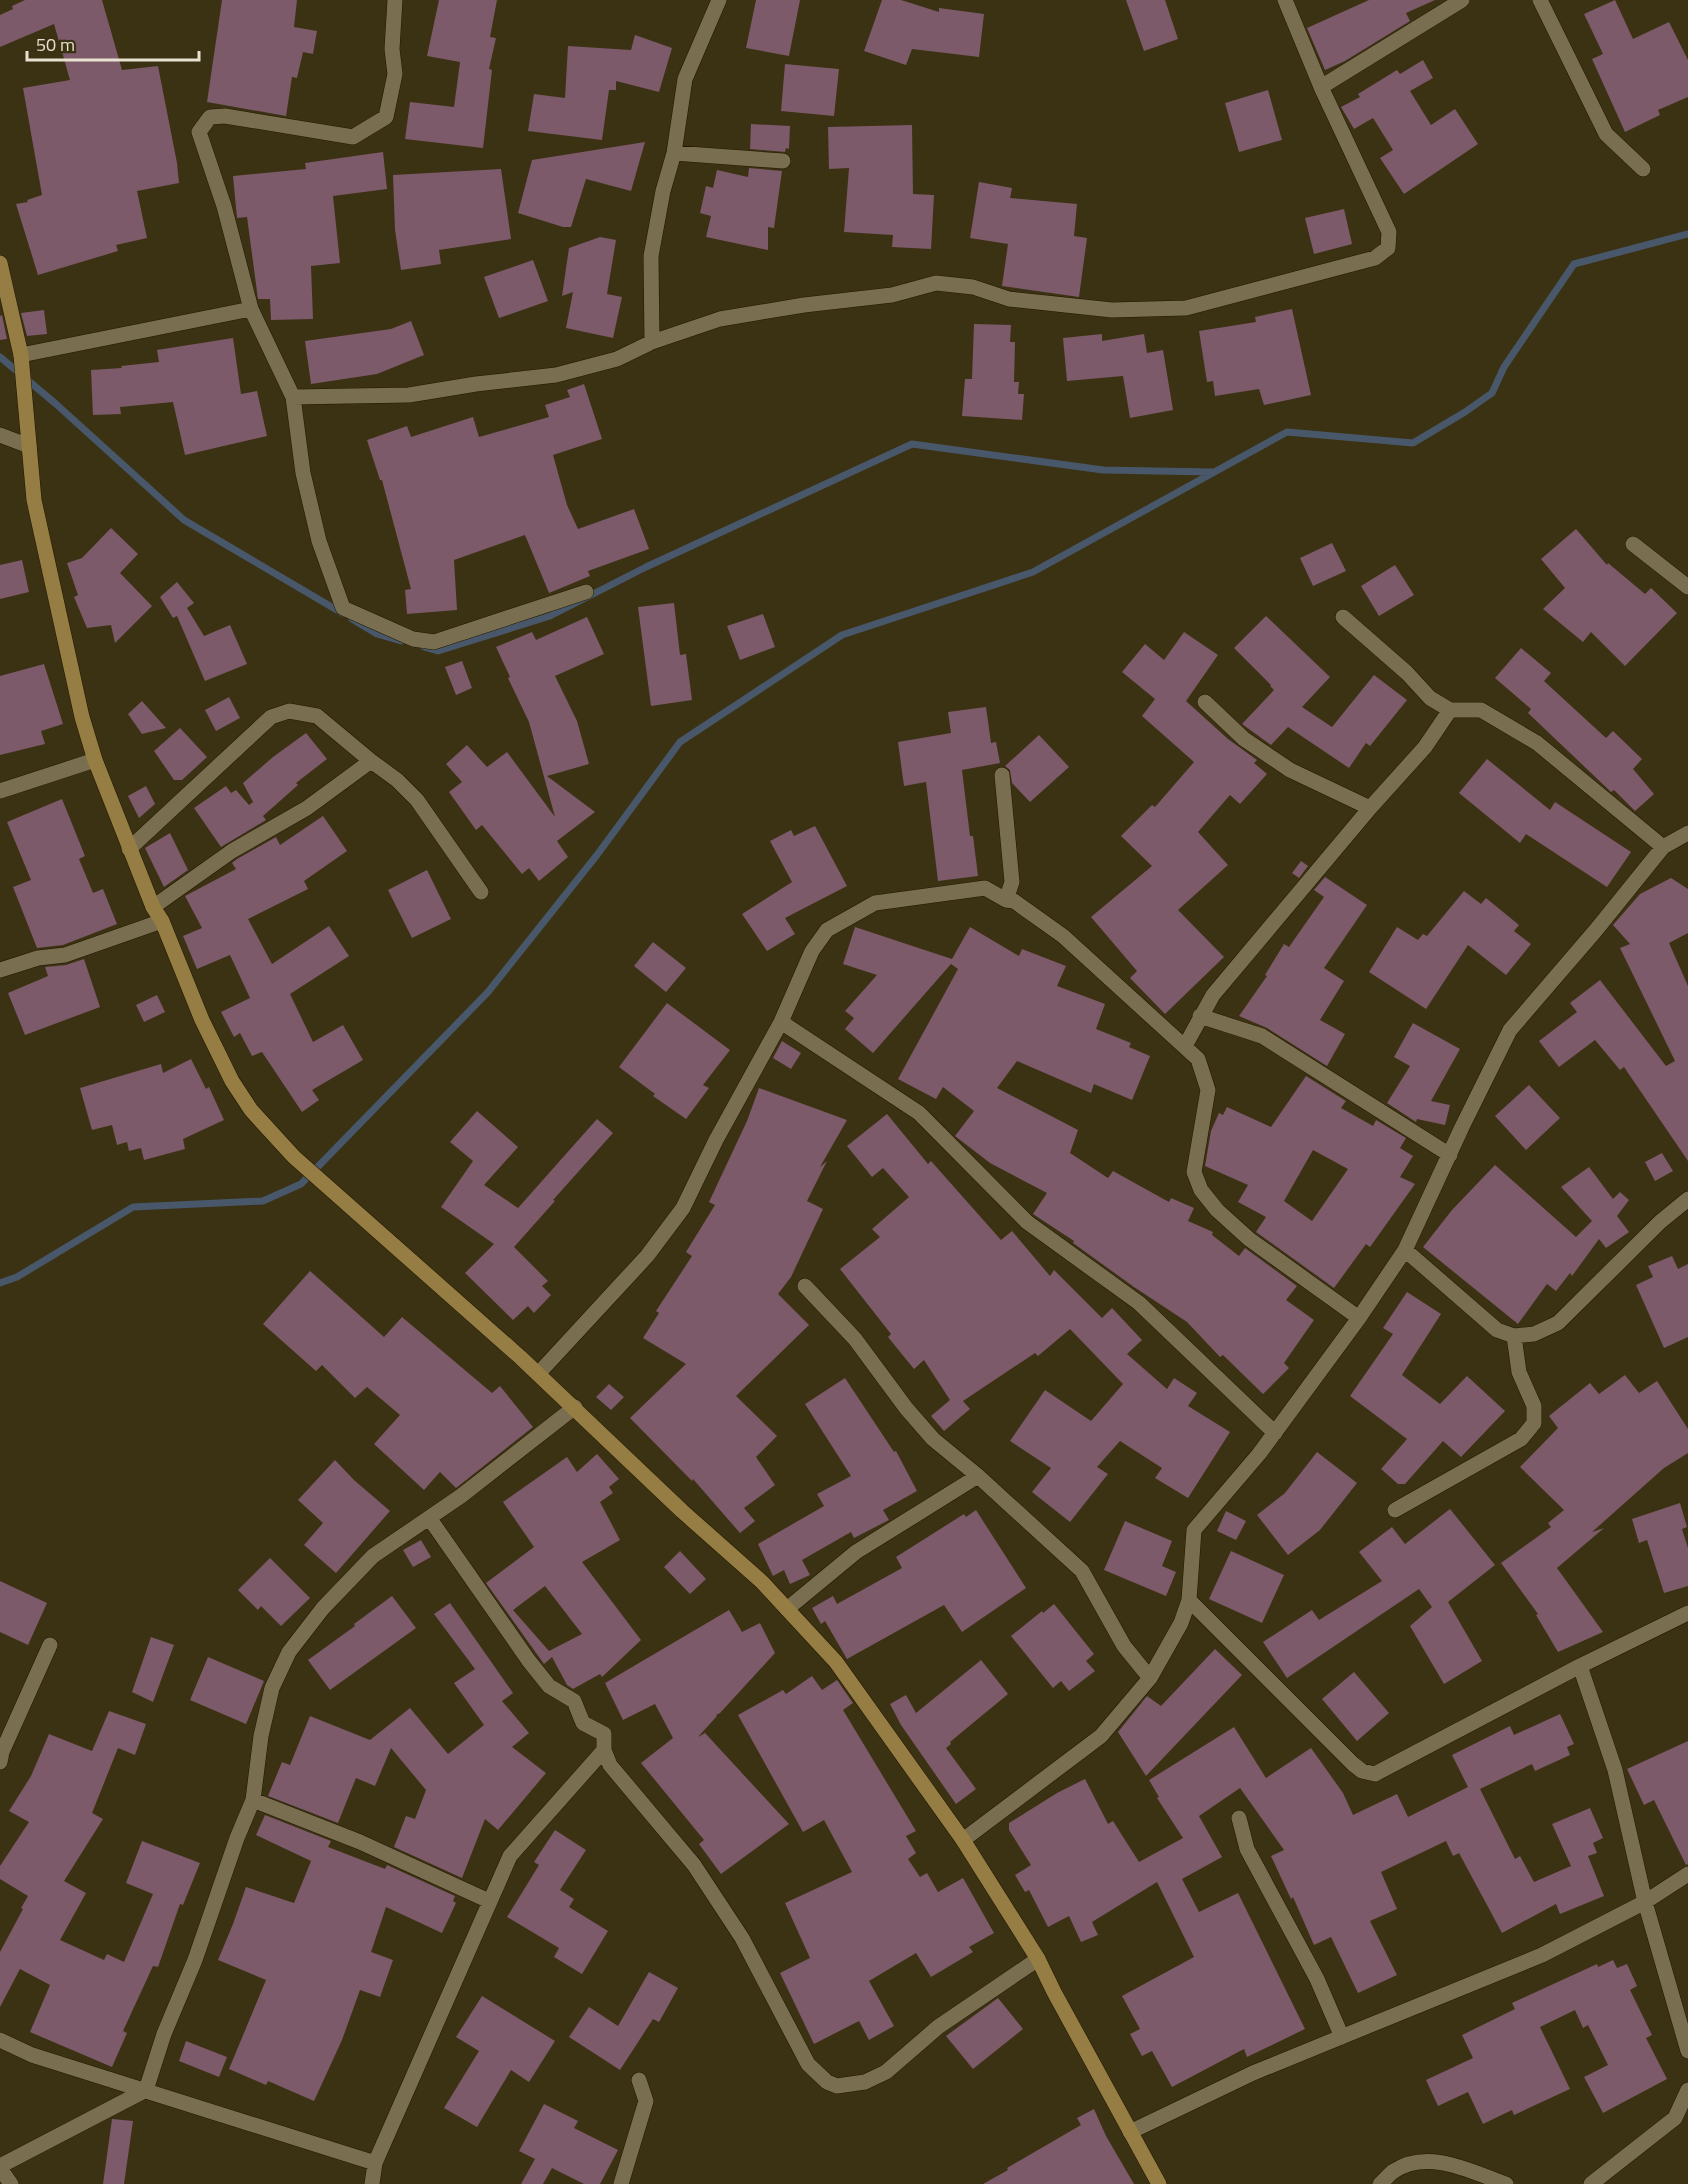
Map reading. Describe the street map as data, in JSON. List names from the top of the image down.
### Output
{
  "scale_bar": "50 m"
}
